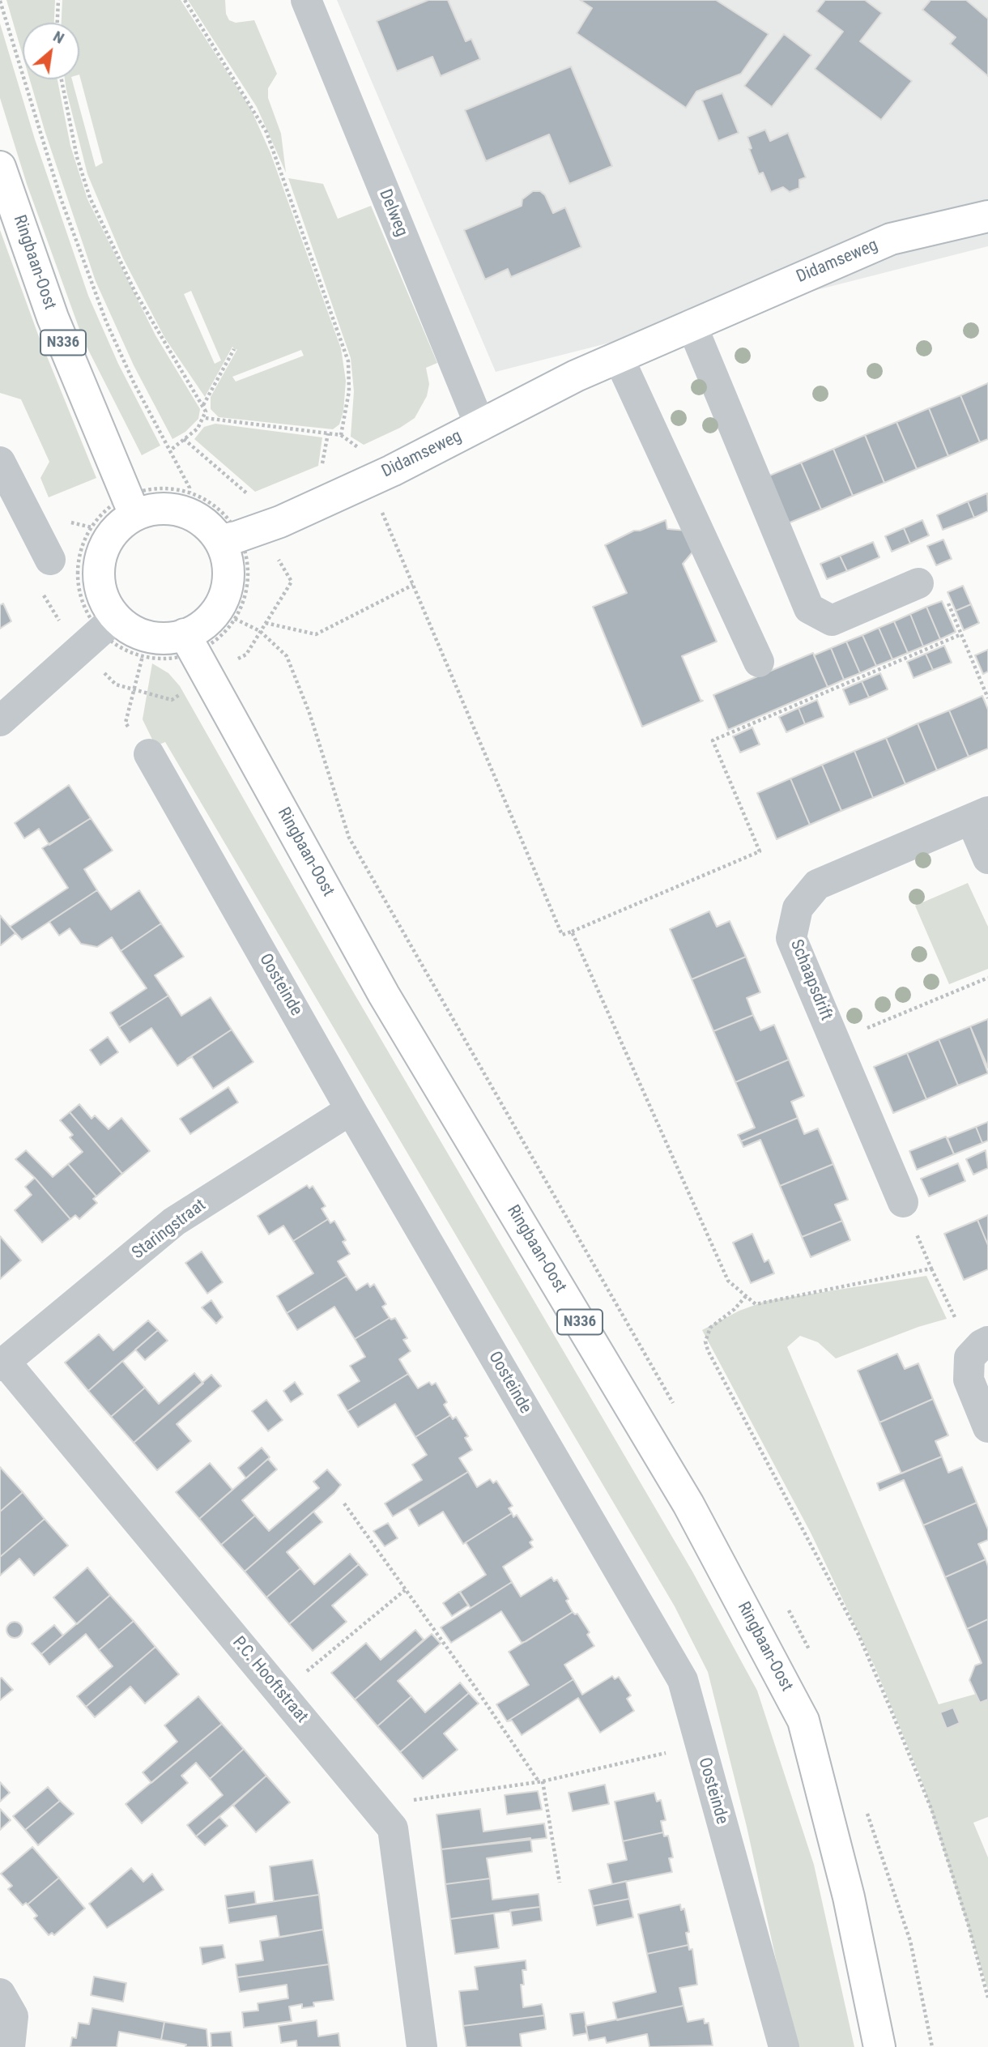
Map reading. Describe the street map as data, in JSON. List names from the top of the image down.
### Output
{
  "streets": {
    "main road": ["Didamseweg", "Ringbaan-Oost", "N336"],
    "street": [
      "Delweg",
      "Schaapsdrift",
      "Oosteinde",
      "Staringstraat",
      "P.C. Hooftstraat"
    ]
  },
  "crossings": [
    ["Delweg", "Didamseweg"],
    ["Didamseweg", "Ringbaan-Oost"],
    ["Oosteinde", "Staringstraat"],
    ["Staringstraat", "P.C. Hooftstraat"]
  ],
  "north": "top right"
}
